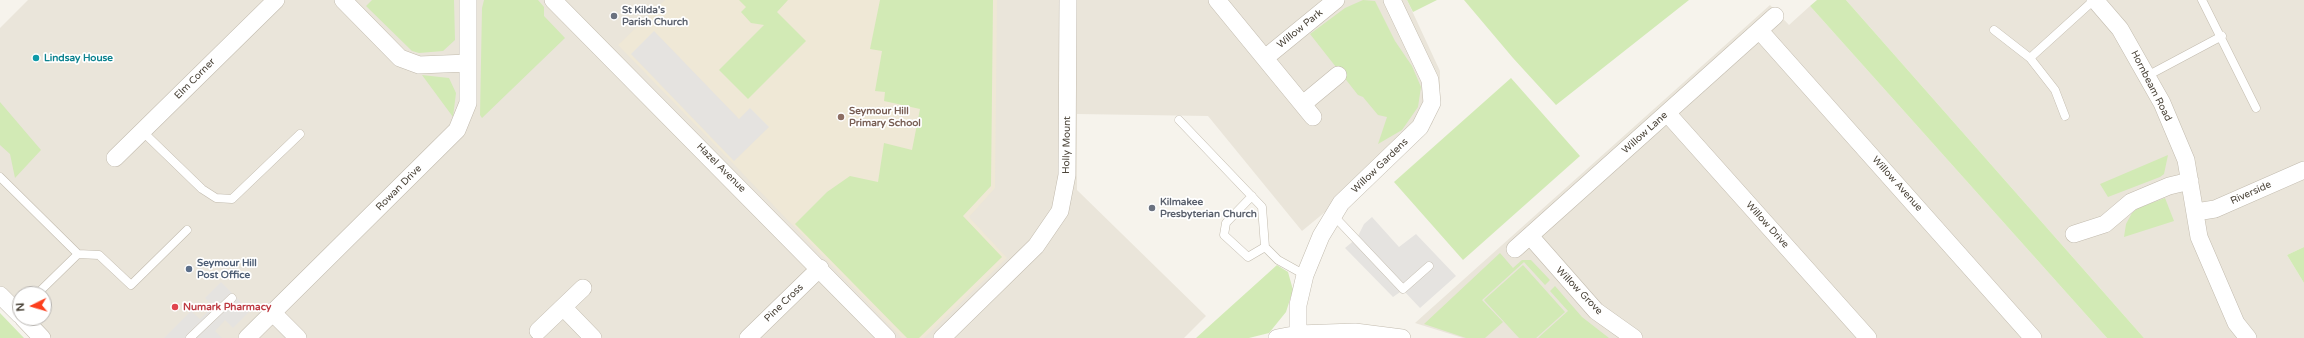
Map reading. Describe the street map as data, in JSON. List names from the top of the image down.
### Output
{
  "streets": {
    "street": [
      "Willow Park",
      "Elm Corner",
      "Hornbeam Road",
      "Willow Lane",
      "Holly Mount",
      "Willow Gardens",
      "Hazel Avenue",
      "Willow Avenue",
      "Rowan Drive",
      "Riverside",
      "Willow Drive",
      "Willow Grove",
      "Pine Cross"
    ]
  },
  "crossings": [
    ["Hornbeam Road", "Riverside"],
    ["Willow Lane", "Willow Avenue"],
    ["Willow Lane", "Willow Drive"],
    ["Willow Lane", "Willow Grove"],
    ["Hazel Avenue", "Pine Cross"]
  ],
  "places": [
    "St Kilda's Parish Church",
    "Lindsay House",
    "Seymour Hill Primary School",
    "Kilmakee Presbyterian Church",
    "Seymour Hill Post Office",
    "Numark Pharmacy"
  ],
  "north": "left"
}
